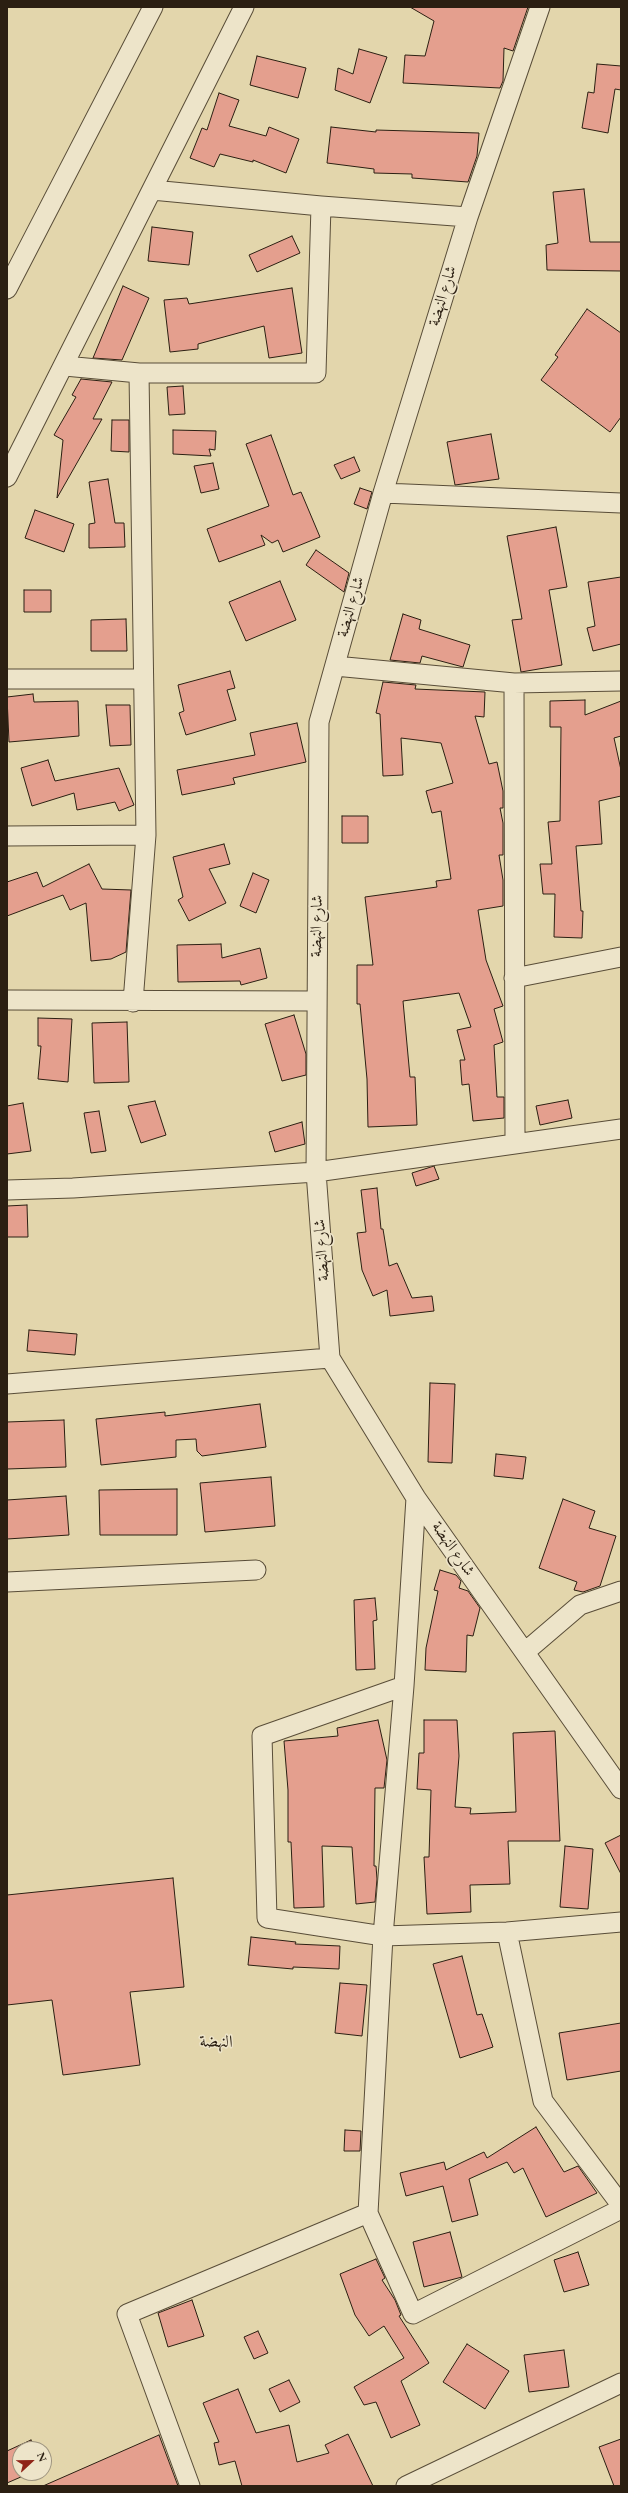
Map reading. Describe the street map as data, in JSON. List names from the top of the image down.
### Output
{
  "streets": {
    "street": ["شارع النهضة"]
  },
  "districts": ["النهضة"],
  "north": "right"
}
